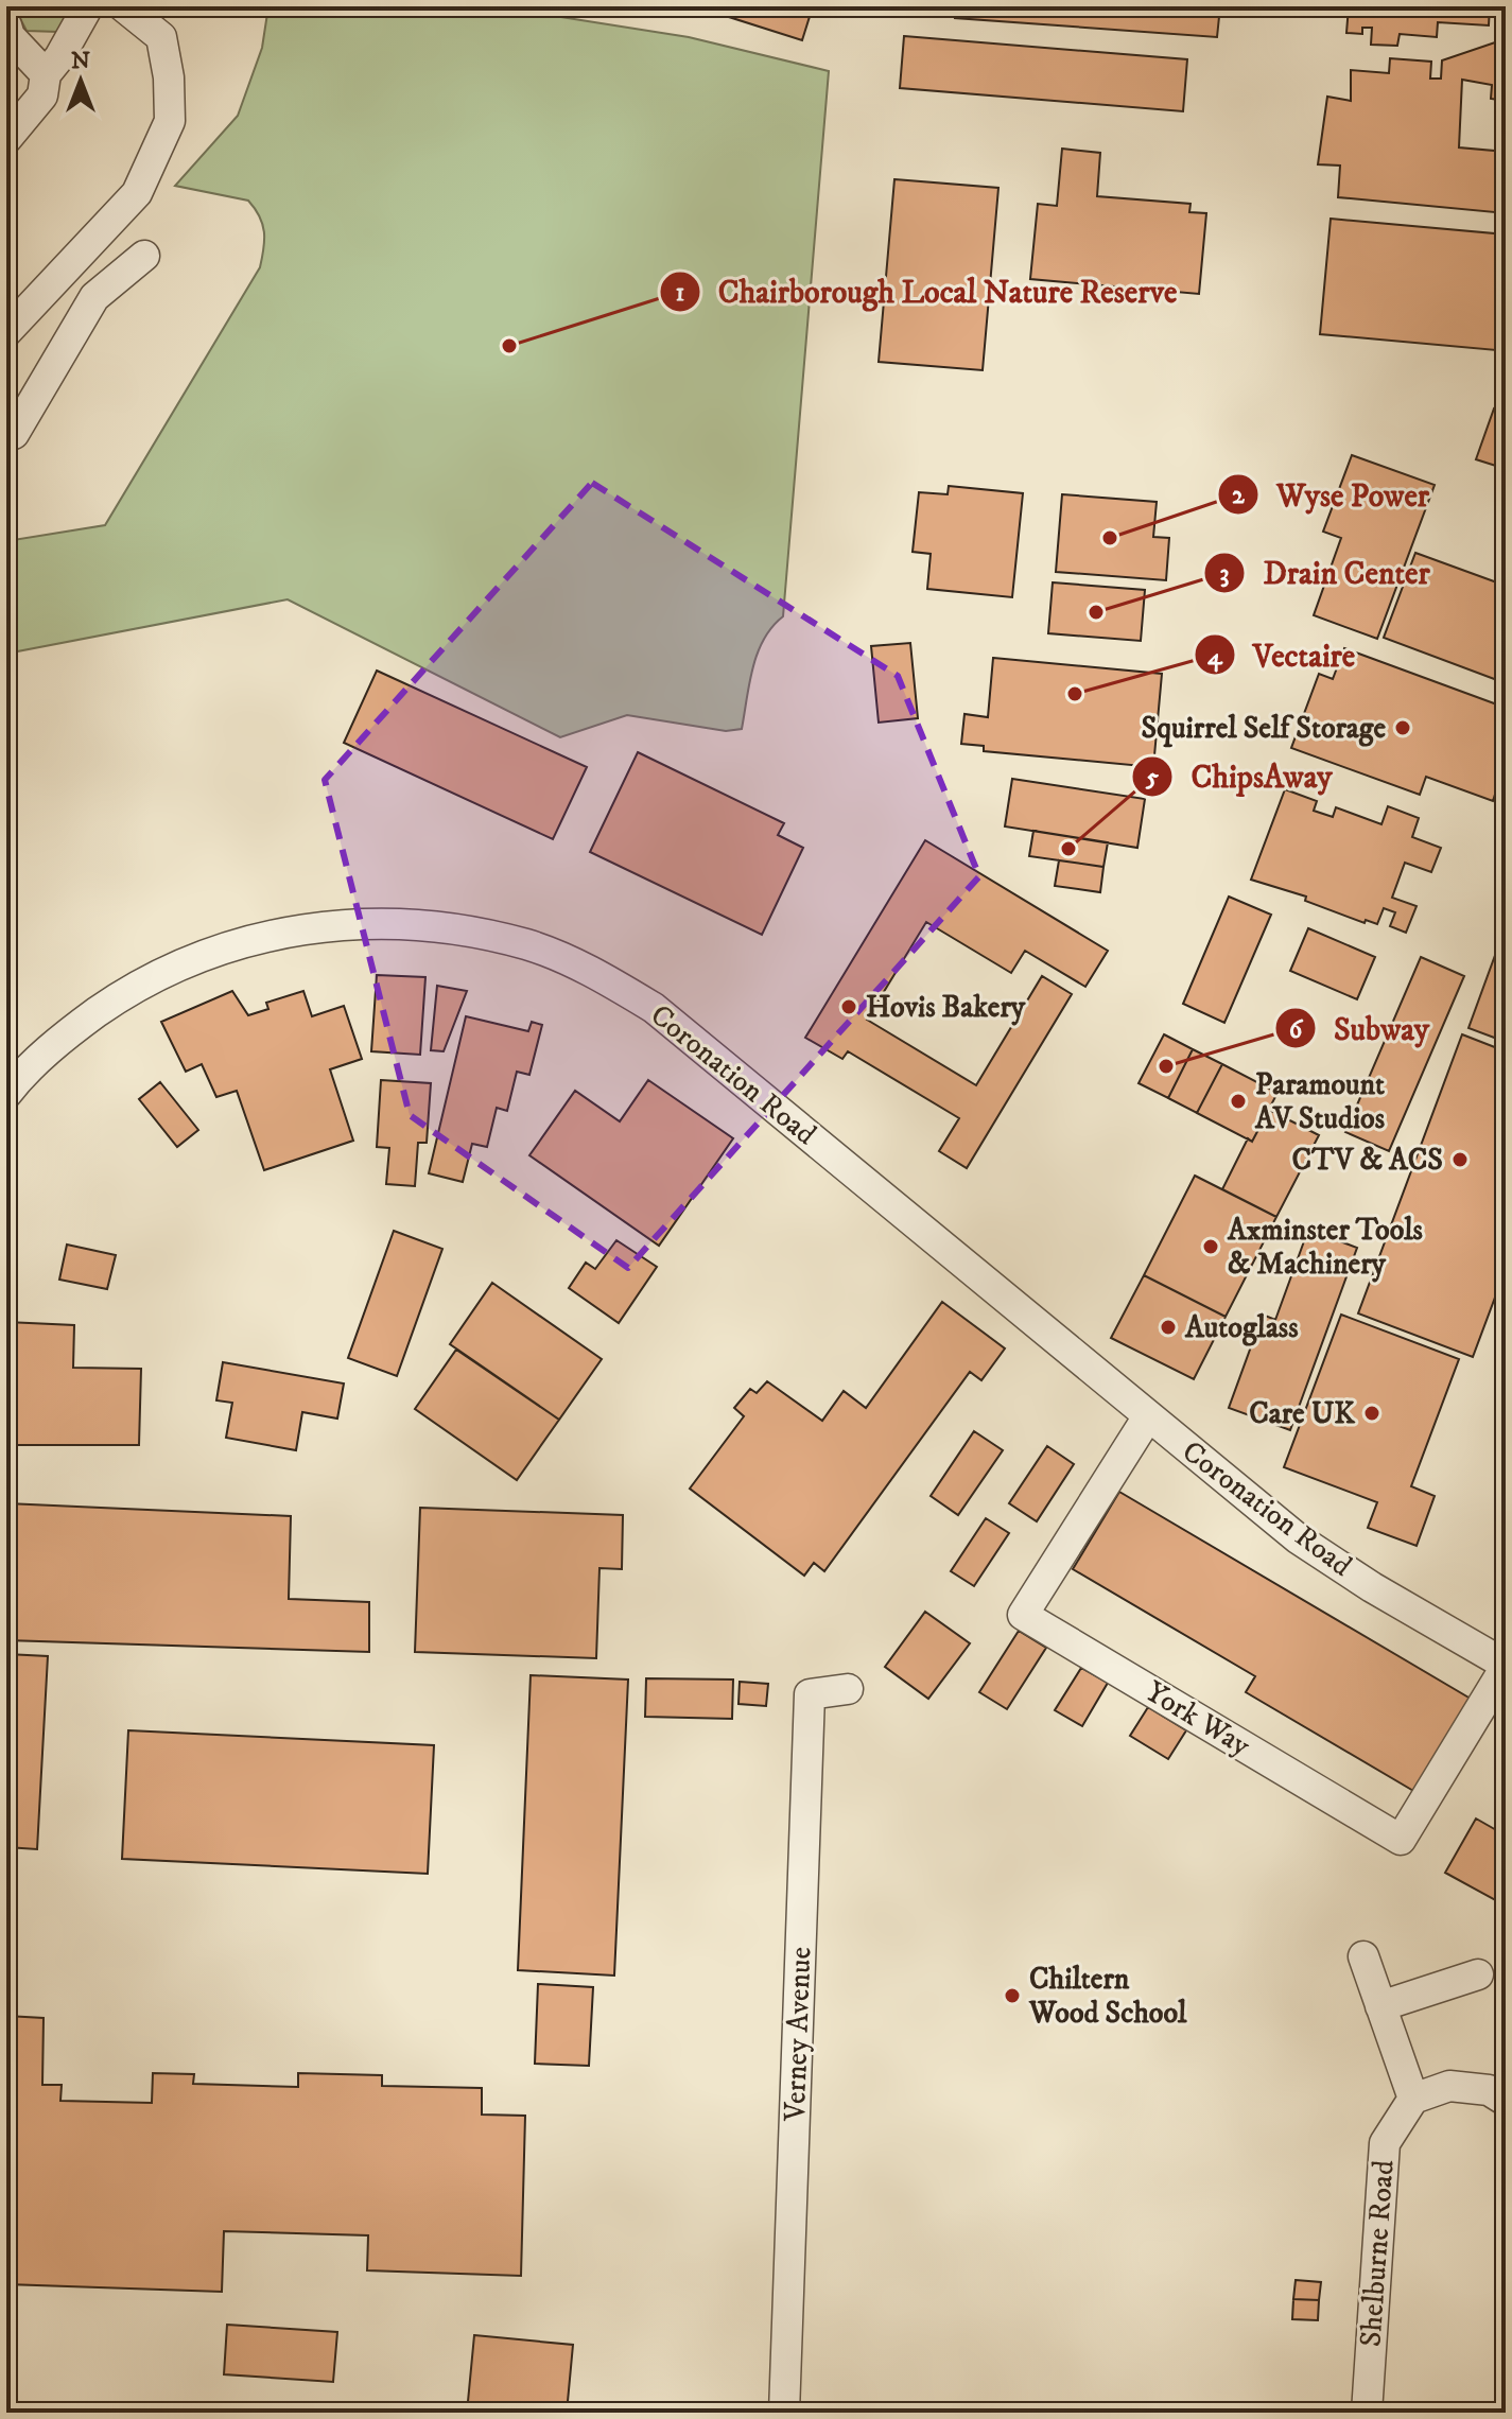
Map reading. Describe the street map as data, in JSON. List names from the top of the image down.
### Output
{
  "streets": {
    "street": [
      "Coronation Road",
      "York Way",
      "Verney Avenue",
      "Shelburne Road"
    ]
  },
  "crossings": [
    ["Coronation Road", "York Way"]
  ],
  "places": [
    "Chairborough Local Nature Reserve",
    "Wyse Power",
    "Drain Center",
    "Vectaire",
    "Squirrel Self Storage",
    "ChipsAway",
    "Hovis Bakery",
    "Subway",
    "Paramount AV Studios",
    "CTV & ACS",
    "Axminster Tools & Machinery",
    "Autoglass",
    "Care UK",
    "Chiltern Wood School"
  ],
  "north": "top"
}
